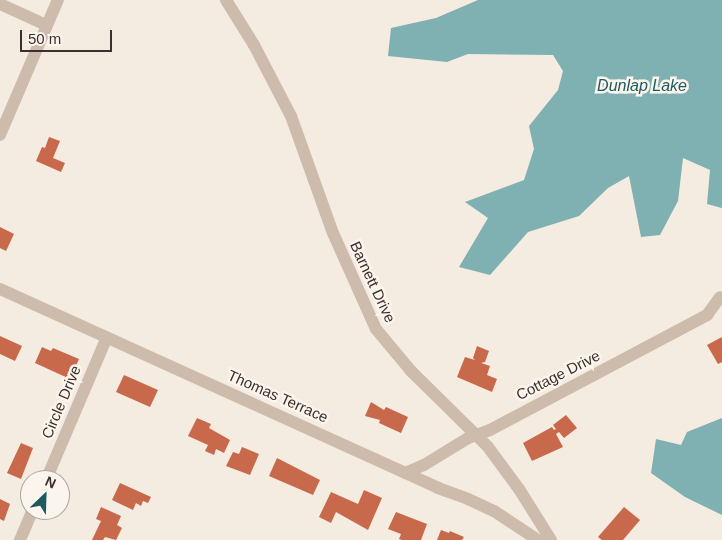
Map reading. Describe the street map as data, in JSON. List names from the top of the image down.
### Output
{
  "streets": {
    "street": [
      "Barnett Drive",
      "Cottage Drive",
      "Thomas Terrace",
      "Circle Drive"
    ]
  },
  "crossings": [
    ["Barnett Drive", "Cottage Drive"],
    ["Cottage Drive", "Thomas Terrace"],
    ["Thomas Terrace", "Circle Drive"]
  ],
  "water": ["Dunlap Lake"],
  "scale_bar": "50 m",
  "north": "top right"
}
